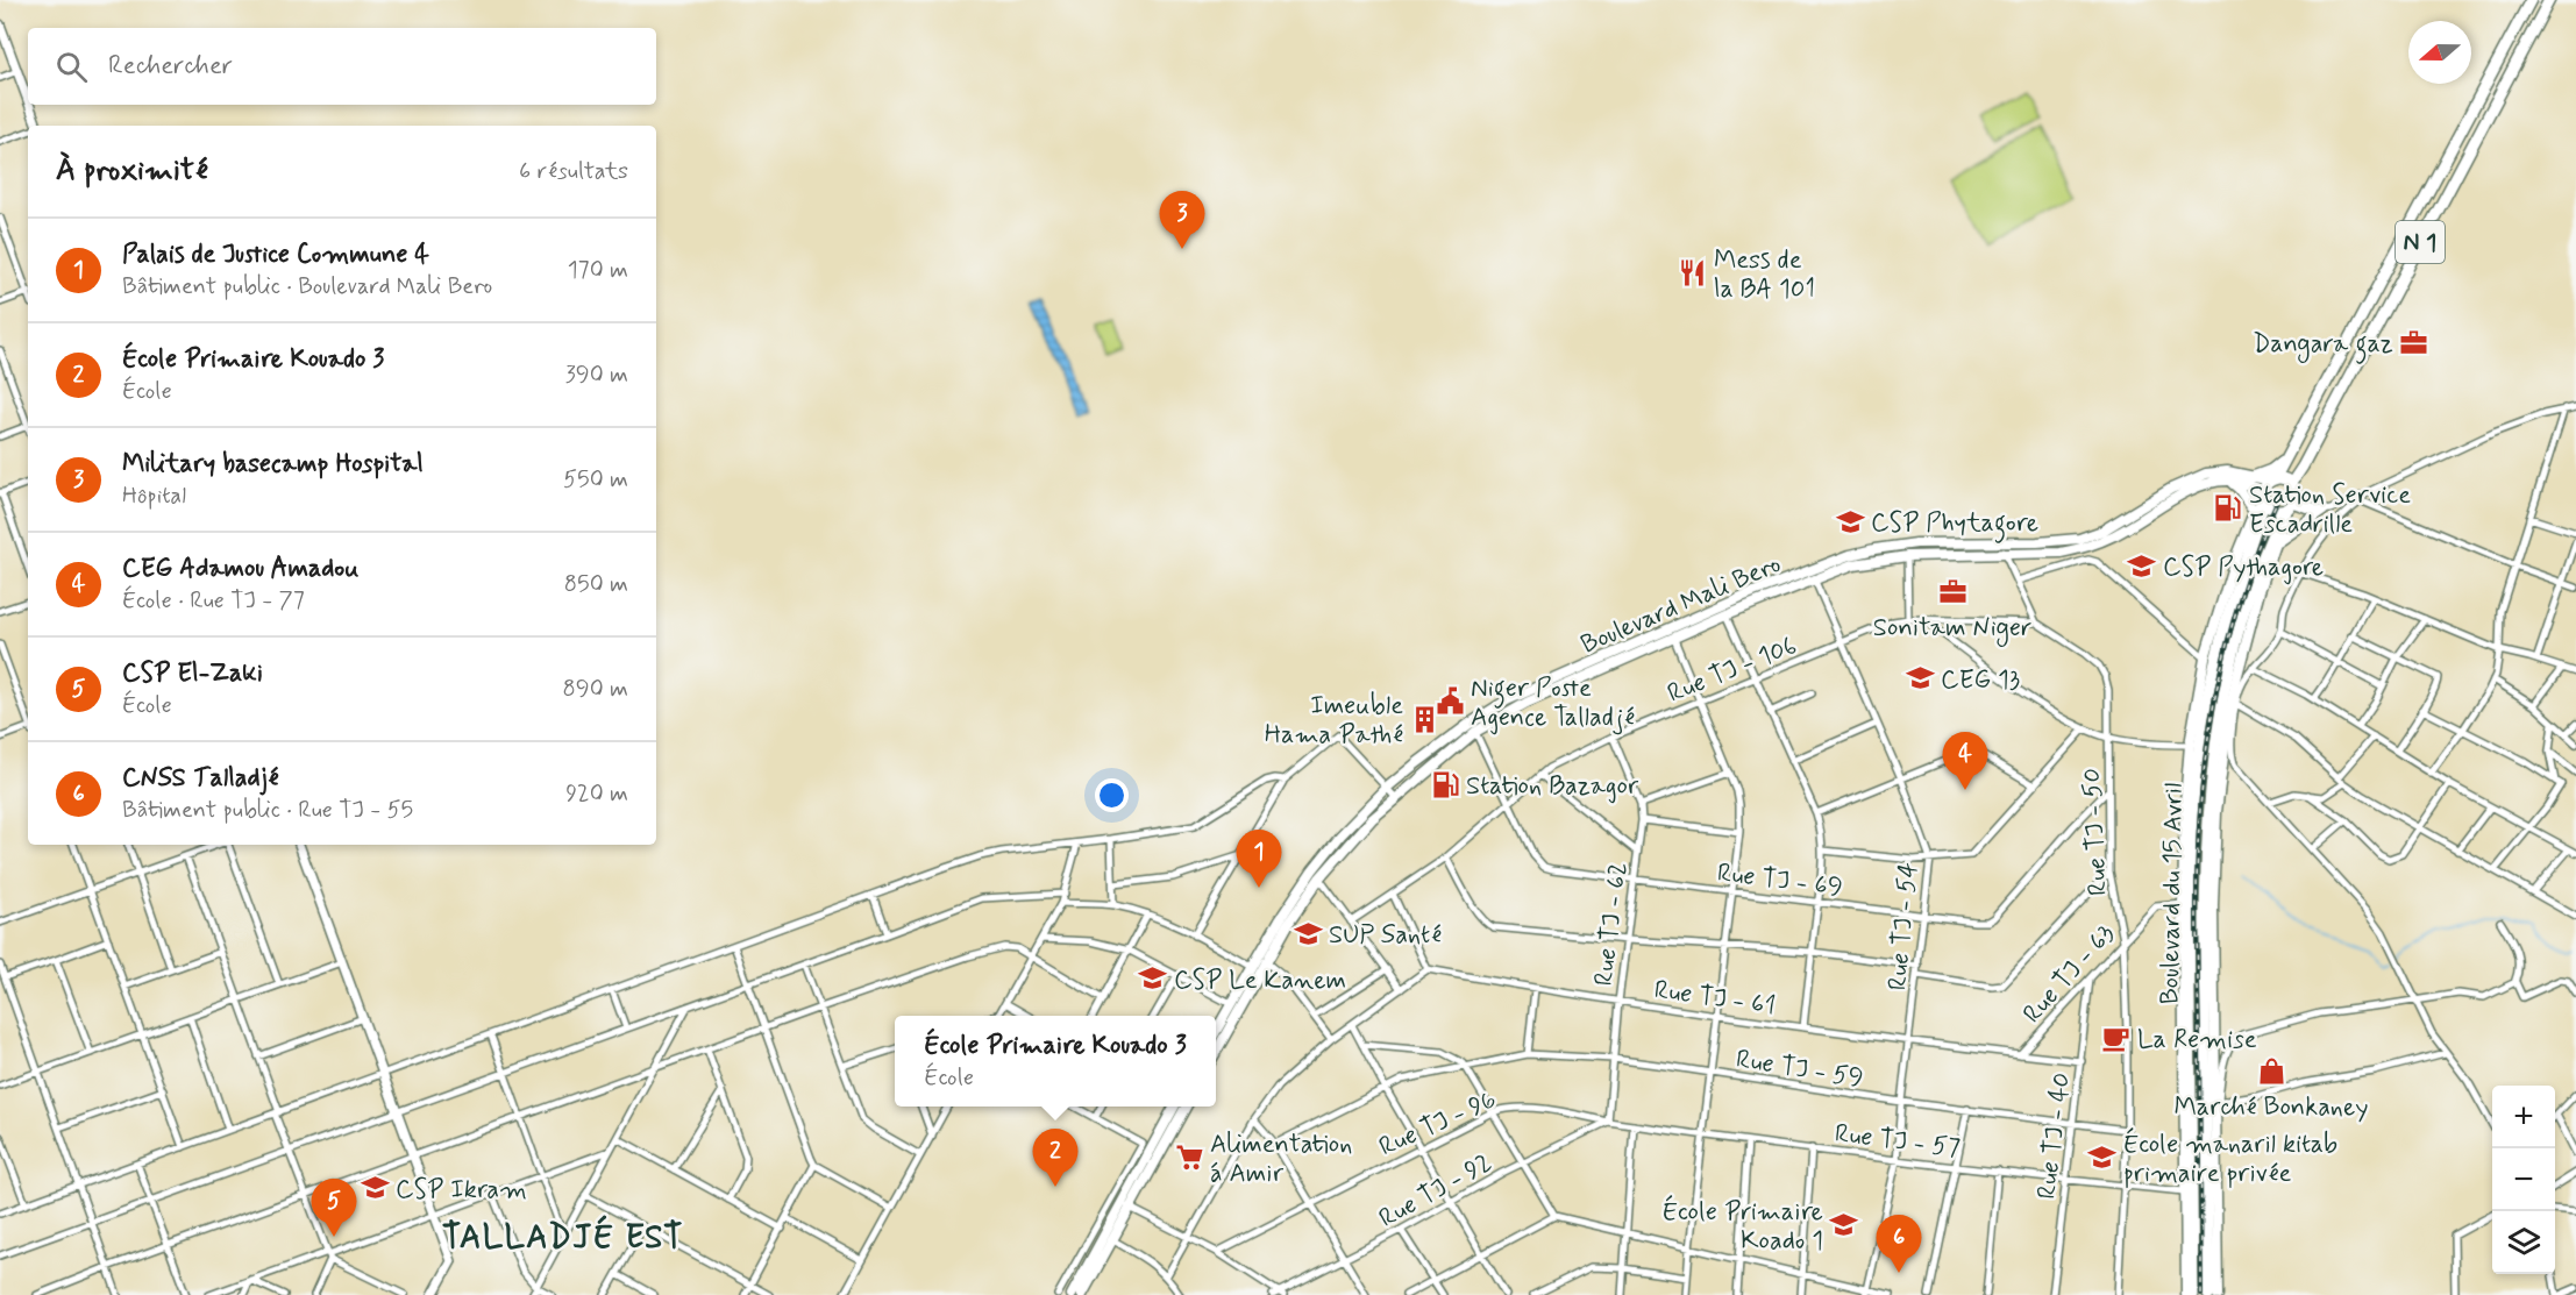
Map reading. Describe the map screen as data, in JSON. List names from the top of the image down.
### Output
{
  "streets": {
    "highway": ["N 1", "Boulevard du 15 Avril"],
    "main road": ["Boulevard Mali Bero"],
    "street": [
      "Rue TJ - 106",
      "Rue TJ - 50",
      "Rue TJ - 69",
      "Rue TJ - 62",
      "Rue TJ - 54",
      "Rue TJ - 63",
      "Rue TJ - 61",
      "Rue TJ - 59",
      "Rue TJ - 96",
      "Rue TJ - 40",
      "Rue TJ - 57",
      "Rue TJ - 92"
    ]
  },
  "crossings": [
    ["N 1", "Boulevard Mali Bero"],
    ["N 1", "Boulevard du 15 Avril"],
    ["Boulevard Mali Bero", "Rue TJ - 69"],
    ["Boulevard Mali Bero", "Boulevard du 15 Avril"],
    ["Boulevard Mali Bero", "Rue TJ - 54"],
    ["Rue TJ - 106", "Rue TJ - 69"],
    ["Rue TJ - 106", "Rue TJ - 62"],
    ["Rue TJ - 106", "Rue TJ - 54"],
    ["Rue TJ - 50", "Rue TJ - 69"],
    ["Rue TJ - 50", "Rue TJ - 63"],
    ["Rue TJ - 50", "Rue TJ - 59"],
    ["Rue TJ - 50", "Rue TJ - 57"],
    ["Rue TJ - 69", "Rue TJ - 62"],
    ["Rue TJ - 69", "Rue TJ - 54"],
    ["Boulevard du 15 Avril", "Rue TJ - 63"],
    ["Boulevard du 15 Avril", "Rue TJ - 57"],
    ["Rue TJ - 62", "Rue TJ - 61"],
    ["Rue TJ - 62", "Rue TJ - 59"],
    ["Rue TJ - 62", "Rue TJ - 96"],
    ["Rue TJ - 62", "Rue TJ - 57"],
    ["Rue TJ - 62", "Rue TJ - 92"],
    ["Rue TJ - 54", "Rue TJ - 61"],
    ["Rue TJ - 54", "Rue TJ - 59"],
    ["Rue TJ - 54", "Rue TJ - 57"],
    ["Rue TJ - 63", "Rue TJ - 61"],
    ["Rue TJ - 63", "Rue TJ - 40"],
    ["Rue TJ - 61", "Rue TJ - 40"],
    ["Rue TJ - 59", "Rue TJ - 40"],
    ["Rue TJ - 96", "Rue TJ - 57"],
    ["Rue TJ - 96", "Rue TJ - 92"],
    ["Rue TJ - 40", "Rue TJ - 57"],
    ["Rue TJ - 57", "Rue TJ - 92"]
  ],
  "districts": ["TALLADJÉ EST"],
  "places": {
    "restaurant": ["Mess de la BA 101"],
    "office": ["Dangara gaz", "Sonitam Niger"],
    "fuel station": ["Station Service Escadrille", "Station Bazagor"],
    "school or university": [
      "CSP Phytagore",
      "CSP Pythagore",
      "CEG 13",
      "SUP Santé",
      "CSP Le Kanem",
      "École manaril kitab primaire privée",
      "CSP Ikram",
      "École Primaire Koado 1"
    ],
    "public building": ["Niger Poste Agence Talladjé"],
    "building": ["Imeuble Hama Pathé"],
    "cafe": ["La Remise"],
    "shop": ["Marché Bonkaney"],
    "supermarket": ["Alimentation á Amir"]
  },
  "north": "left",
  "page": {
    "search": "Rechercher",
    "heading": ["À proximité", "6 résultats"],
    "pins": [
      "3",
      "4",
      "1",
      "2",
      "5",
      "6"
    ],
    "list": [
      {
        "mark": "1",
        "name": "Palais de Justice Commune 4",
        "note": "Bâtiment public · Boulevard Mali Bero",
        "value": "170 m"
      },
      {
        "mark": "2",
        "name": "École Primaire Kouado 3",
        "note": "École",
        "value": "390 m"
      },
      {
        "mark": "3",
        "name": "Military basecamp Hospital",
        "note": "Hôpital",
        "value": "550 m"
      },
      {
        "mark": "4",
        "name": "CEG Adamou Amadou",
        "note": "École · Rue TJ - 77",
        "value": "850 m"
      },
      {
        "mark": "5",
        "name": "CSP El-Zaki",
        "note": "École",
        "value": "890 m"
      },
      {
        "mark": "6",
        "name": "CNSS Talladjé",
        "note": "Bâtiment public · Rue TJ - 55",
        "value": "920 m"
      }
    ],
    "popup": ["École Primaire Kouado 3", "École"],
    "map_buttons": ["+", "−"]
  }
}
